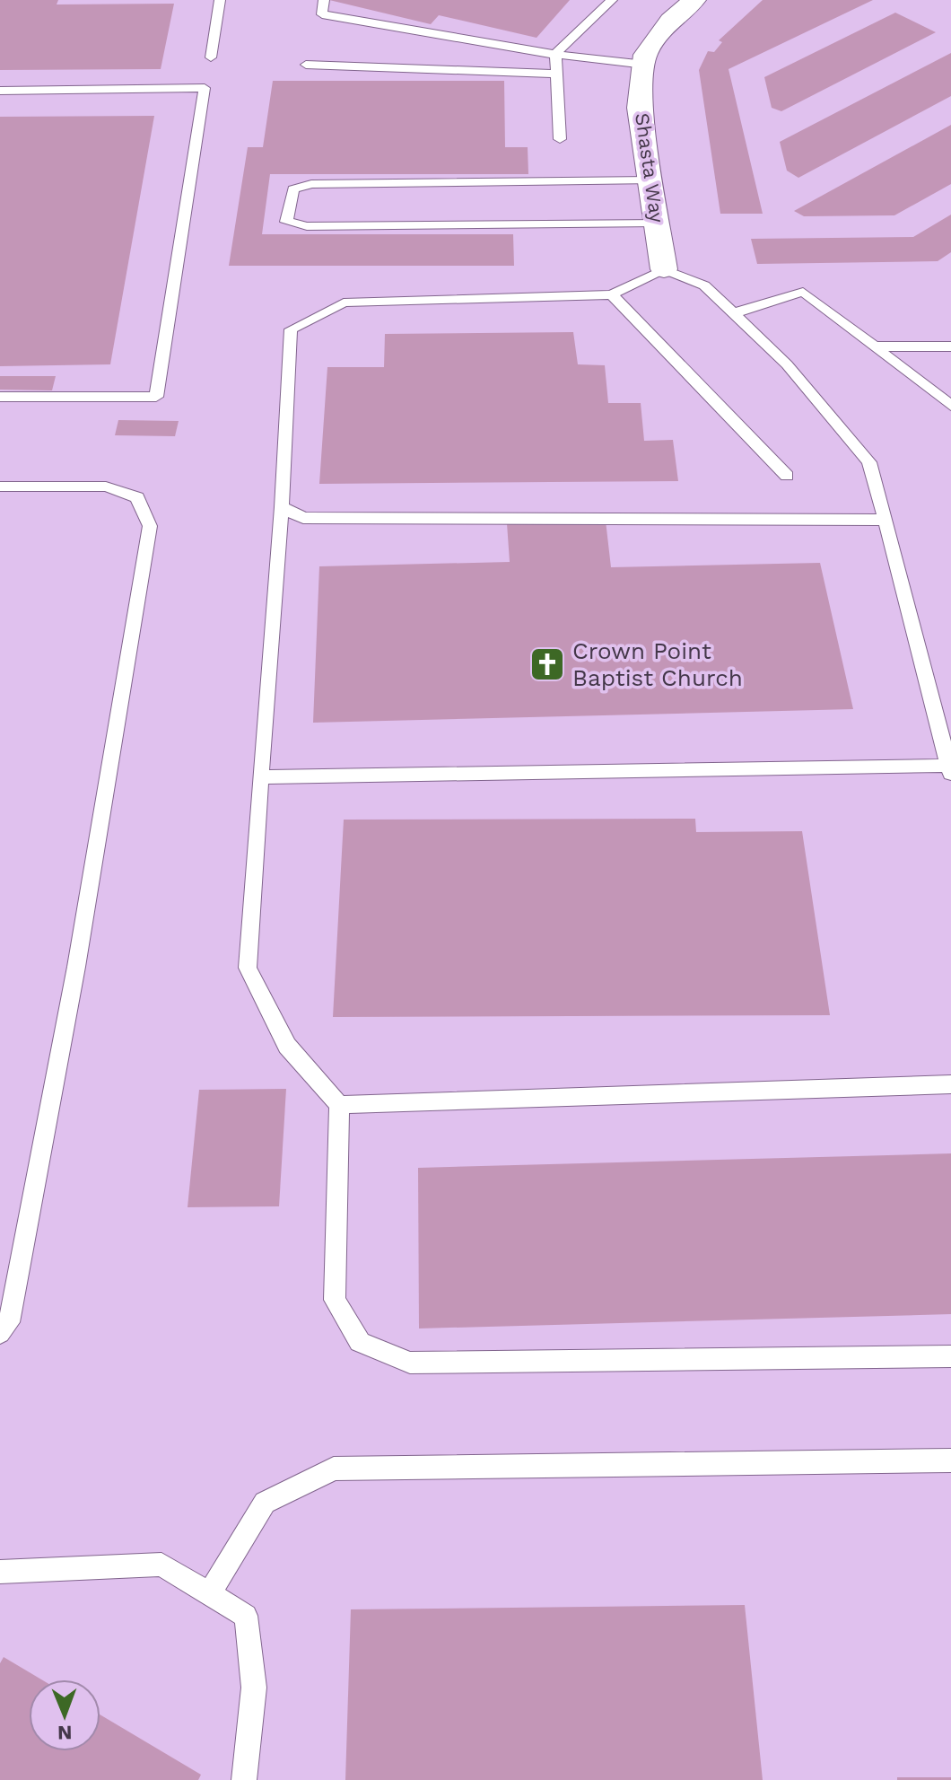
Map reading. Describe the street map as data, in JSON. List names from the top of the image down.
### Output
{
  "streets": {
    "street": ["Shasta Way"]
  },
  "places": {
    "church": ["Crown Point Baptist Church"]
  },
  "north": "bottom"
}
